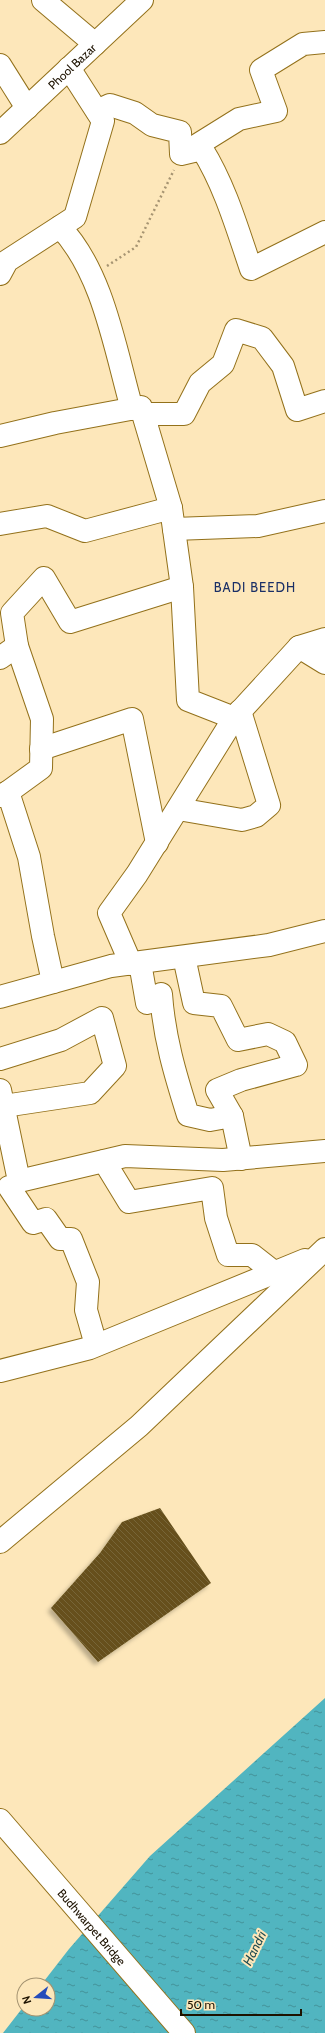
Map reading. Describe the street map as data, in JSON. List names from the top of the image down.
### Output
{
  "streets": {
    "street": ["Phool Bazar", "Budhwarpet Bridge"]
  },
  "districts": ["BADI BEEDH"],
  "water": ["Handri"],
  "scale_bar": "50 m",
  "north": "left"
}
